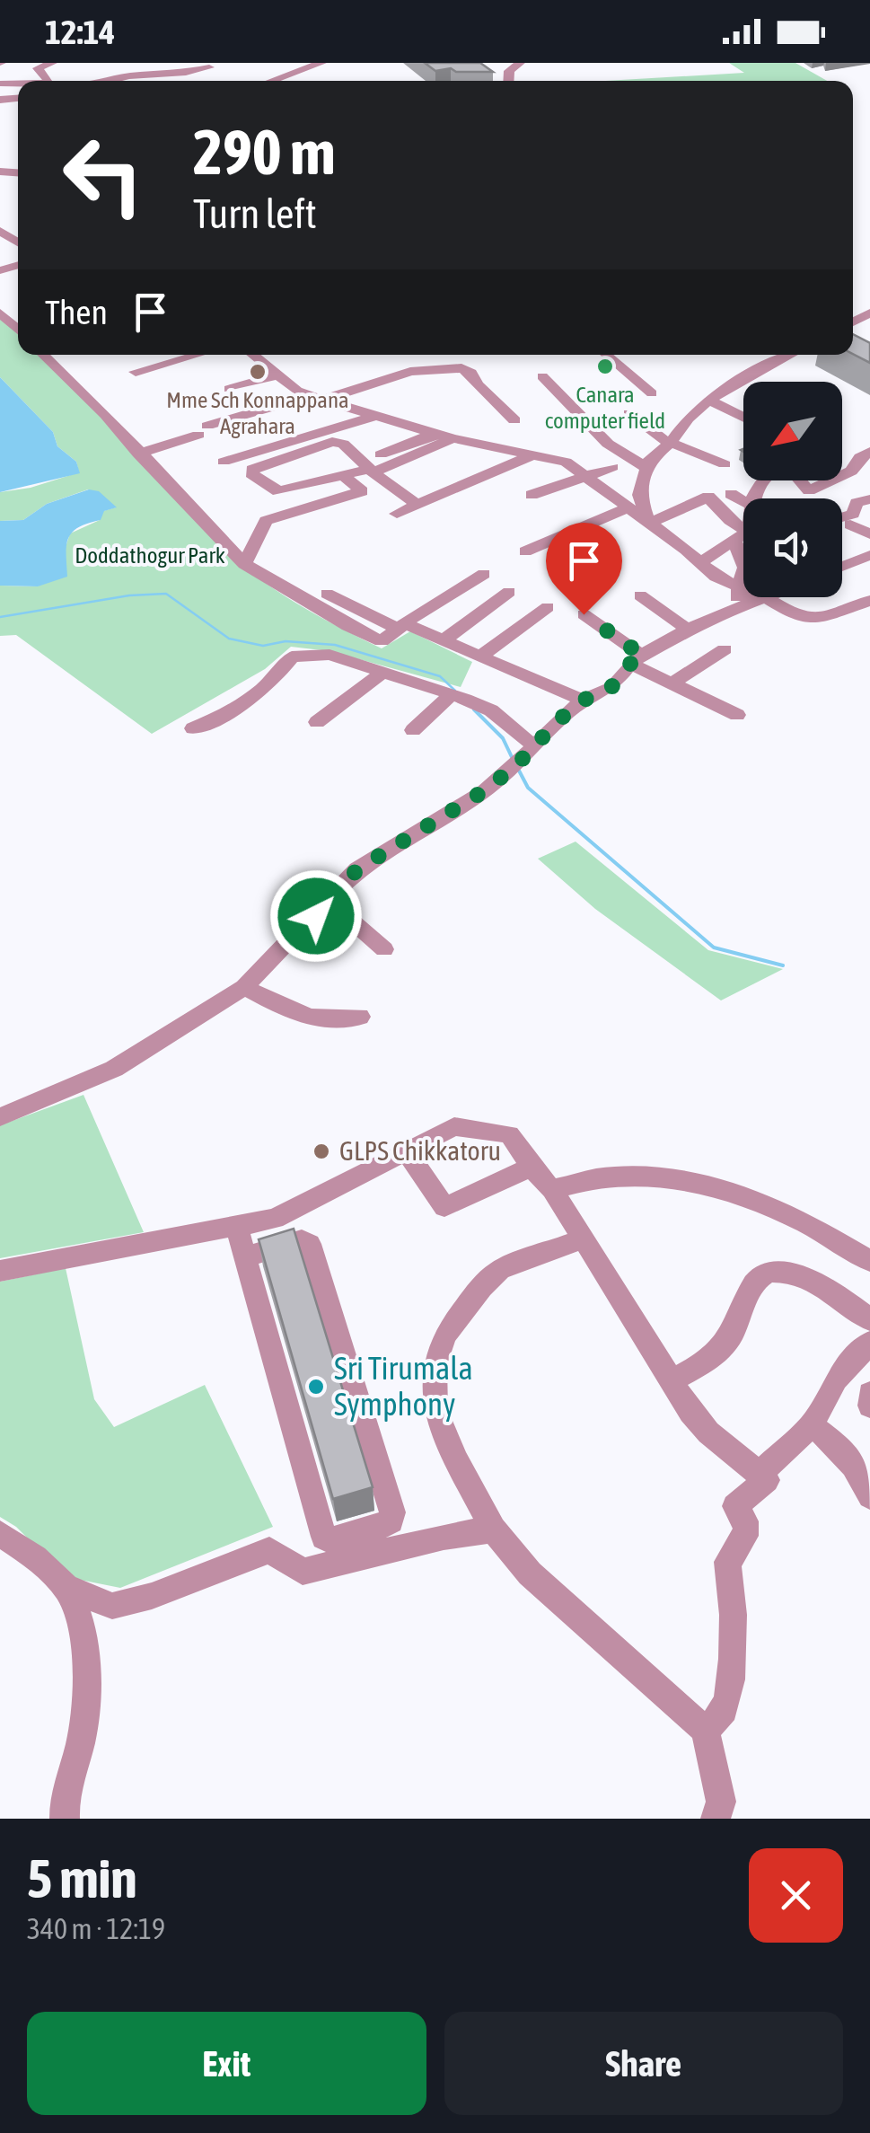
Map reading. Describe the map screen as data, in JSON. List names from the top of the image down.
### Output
{
  "parks": ["Doddathogur Park"],
  "places": [
    "Canara computer field",
    "Mme Sch Konnappana Agrahara",
    "GLPS Chikkatoru",
    "Sri Tirumala Symphony"
  ],
  "north": "bottom left",
  "page": {
    "status": "12:14",
    "turn": ["290 m", "Turn left"],
    "then": "Then",
    "heading": ["5 min", "340 m · 12:19"],
    "buttons": ["Exit", "Share"]
  }
}
